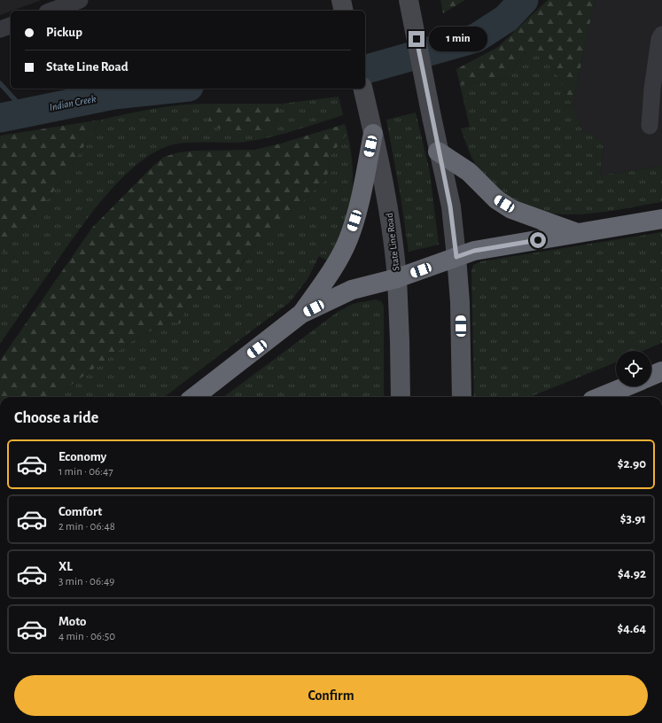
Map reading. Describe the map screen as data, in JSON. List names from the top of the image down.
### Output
{
  "streets": {
    "main road": ["State Line Road"]
  },
  "water": ["Indian Creek"],
  "page": {
    "banner": ["Pickup", "State Line Road"],
    "bubble": "1 min",
    "heading": "Choose a ride",
    "list": [
      {
        "name": "Economy",
        "note": "1 min · 06:47",
        "value": "$2.90"
      },
      {
        "name": "Comfort",
        "note": "2 min · 06:48",
        "value": "$3.91"
      },
      {
        "name": "XL",
        "note": "3 min · 06:49",
        "value": "$4.92"
      },
      {
        "name": "Moto",
        "note": "4 min · 06:50",
        "value": "$4.64"
      }
    ],
    "buttons": "Confirm"
  }
}
